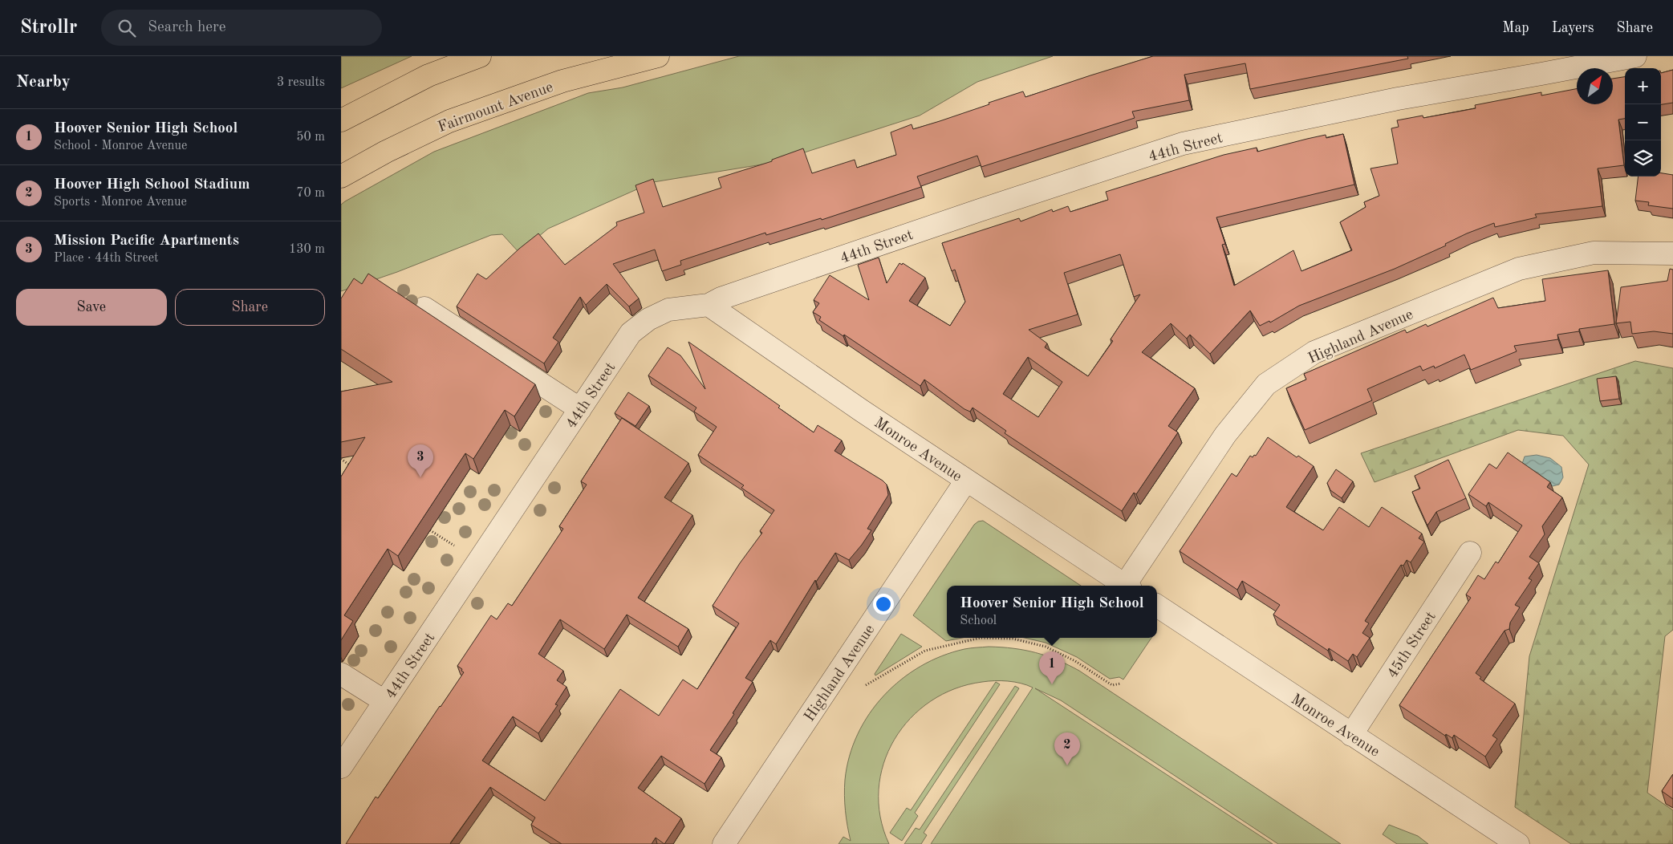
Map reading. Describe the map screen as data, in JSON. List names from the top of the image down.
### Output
{
  "streets": {
    "main road": ["Fairmount Avenue"],
    "street": [
      "44th Street",
      "Highland Avenue",
      "Monroe Avenue",
      "45th Street"
    ]
  },
  "crossings": [
    ["44th Street", "Monroe Avenue"],
    ["Highland Avenue", "Monroe Avenue"],
    ["Monroe Avenue", "45th Street"]
  ],
  "north": "top right",
  "page": {
    "header": "Strollr",
    "search": "Search here",
    "nav": ["Map", "Layers", "Share"],
    "heading": ["Nearby", "3 results"],
    "map_buttons": ["+", "−"],
    "list": [
      {
        "mark": "1",
        "name": "Hoover Senior High School",
        "note": "School · Monroe Avenue",
        "value": "50 m"
      },
      {
        "mark": "2",
        "name": "Hoover High School Stadium",
        "note": "Sports · Monroe Avenue",
        "value": "70 m"
      },
      {
        "mark": "3",
        "name": "Mission Pacific Apartments",
        "note": "Place · 44th Street",
        "value": "130 m"
      }
    ],
    "buttons": ["Save", "Share"],
    "pins": ["3", "1", "2"],
    "popup": ["Hoover Senior High School", "School"]
  }
}
